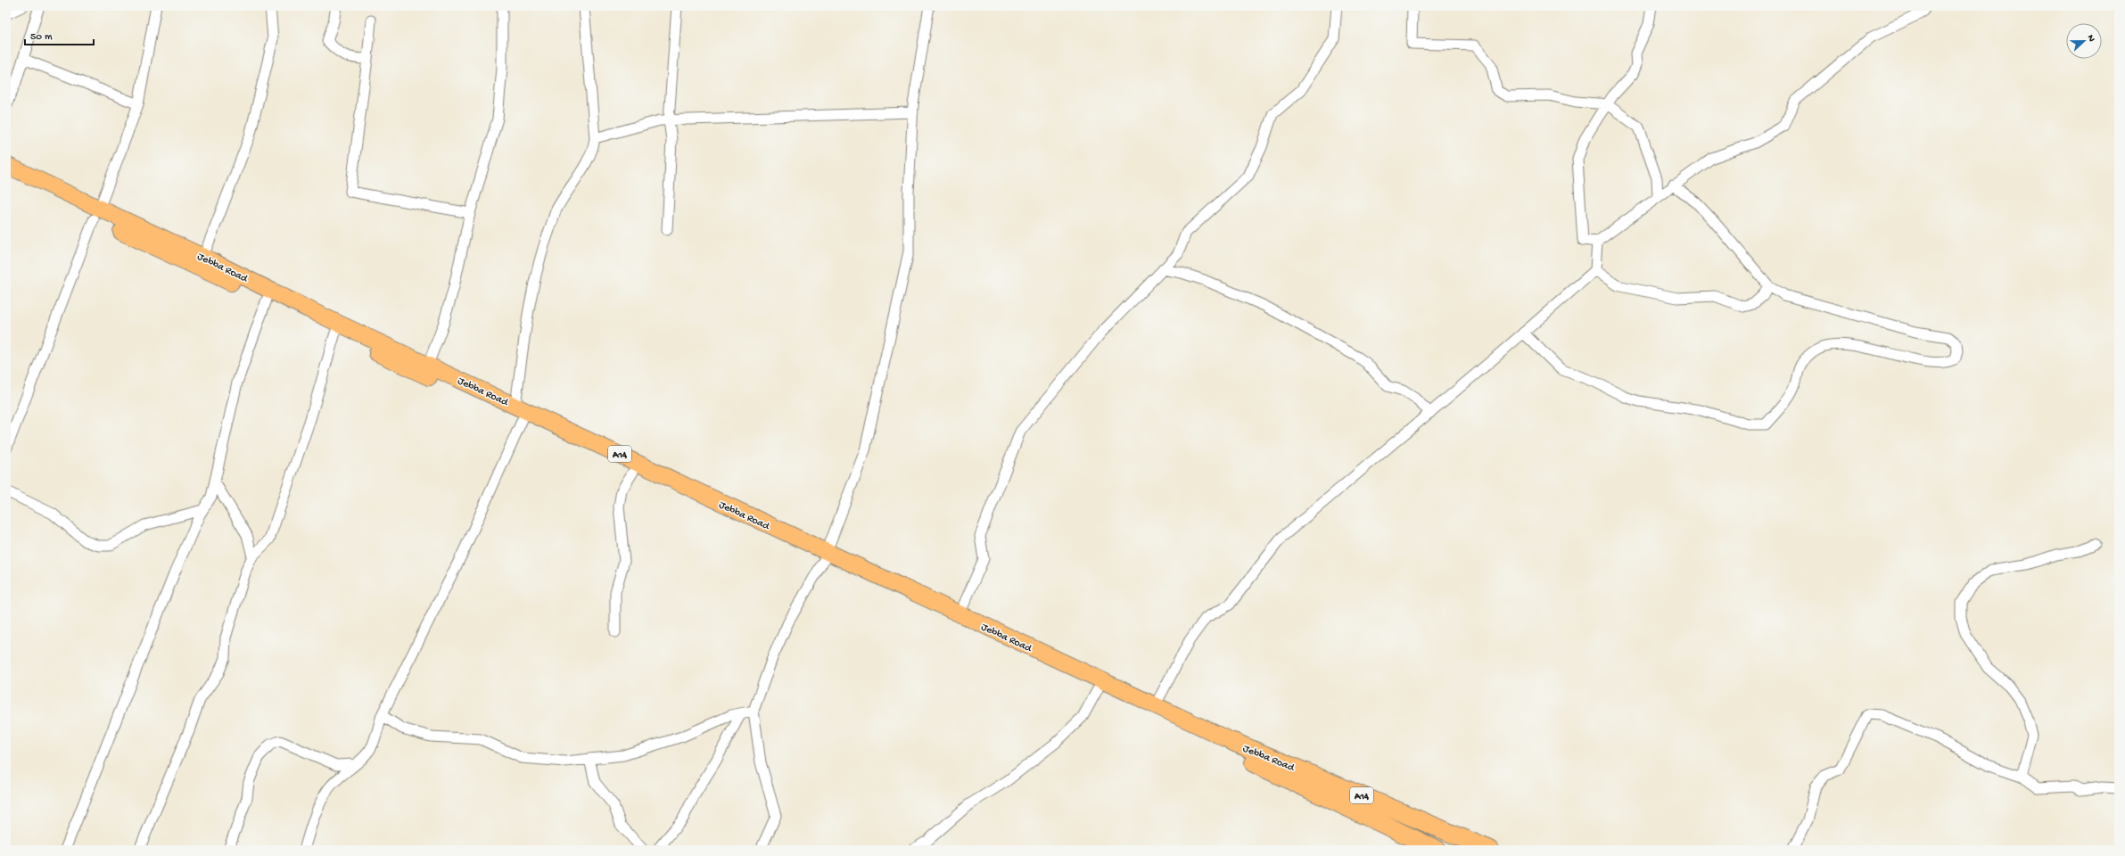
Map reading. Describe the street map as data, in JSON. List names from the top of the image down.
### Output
{
  "streets": {
    "highway": ["Jebba Road", "A14"]
  },
  "scale_bar": "50 m",
  "north": "right"
}
